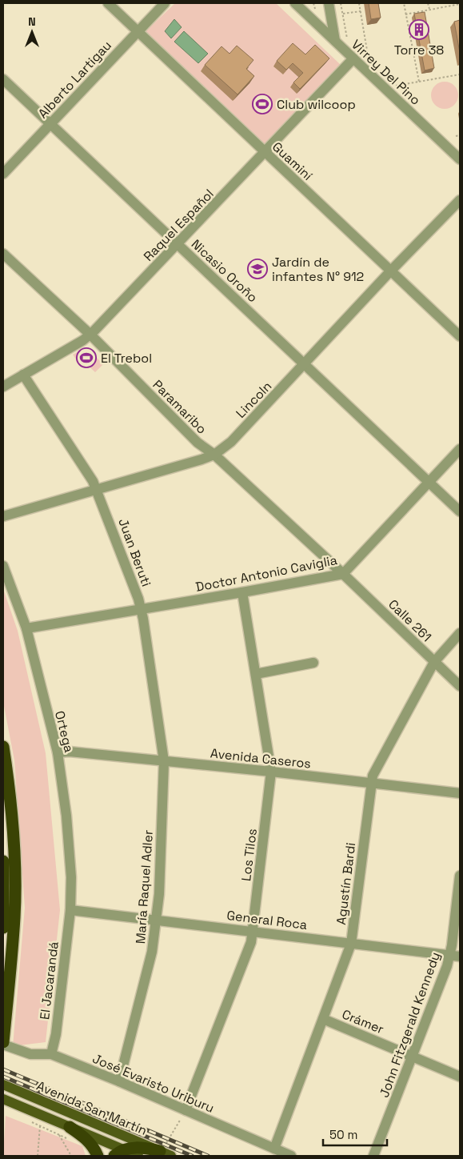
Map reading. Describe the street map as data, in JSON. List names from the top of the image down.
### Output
{
  "streets": {
    "main road": ["Avenida San Martín"],
    "street": [
      "Virrey Del Pino",
      "Alberto Lartigau",
      "Guaminí",
      "Raquel Español",
      "Nicasio Oroño",
      "Lincoln",
      "Paramaribo",
      "Juan Beruti",
      "Doctor Antonio Caviglia",
      "Calle 261",
      "Ortega",
      "Avenida Caseros",
      "Los Tilos",
      "Agustín Bardi",
      "María Raquel Adler",
      "General Roca",
      "El Jacarandá",
      "Crámer",
      "John Fitzgerald Kennedy",
      "José Evaristo Uriburu"
    ]
  },
  "crossings": [
    ["Virrey Del Pino", "Raquel Español"],
    ["Alberto Lartigau", "Guaminí"],
    ["Alberto Lartigau", "Nicasio Oroño"],
    ["Guaminí", "Raquel Español"],
    ["Guaminí", "Lincoln"],
    ["Raquel Español", "Nicasio Oroño"],
    ["Raquel Español", "Paramaribo"],
    ["Raquel Español", "Juan Beruti"],
    ["Nicasio Oroño", "Lincoln"],
    ["Nicasio Oroño", "Doctor Antonio Caviglia"],
    ["Lincoln", "Paramaribo"],
    ["Lincoln", "Juan Beruti"],
    ["Paramaribo", "Doctor Antonio Caviglia"],
    ["Paramaribo", "Calle 261"],
    ["Juan Beruti", "Doctor Antonio Caviglia"],
    ["Juan Beruti", "Avenida Caseros"],
    ["Juan Beruti", "María Raquel Adler"],
    ["Doctor Antonio Caviglia", "Calle 261"],
    ["Doctor Antonio Caviglia", "Ortega"],
    ["Doctor Antonio Caviglia", "Los Tilos"],
    ["Calle 261", "Agustín Bardi"],
    ["Ortega", "Avenida Caseros"],
    ["Ortega", "General Roca"],
    ["Ortega", "El Jacarandá"],
    ["Avenida Caseros", "Los Tilos"],
    ["Avenida Caseros", "Agustín Bardi"],
    ["Avenida Caseros", "María Raquel Adler"],
    ["Los Tilos", "General Roca"],
    ["Los Tilos", "José Evaristo Uriburu"],
    ["Agustín Bardi", "General Roca"],
    ["Agustín Bardi", "Crámer"],
    ["Agustín Bardi", "José Evaristo Uriburu"],
    ["María Raquel Adler", "General Roca"],
    ["María Raquel Adler", "José Evaristo Uriburu"],
    ["General Roca", "El Jacarandá"],
    ["General Roca", "John Fitzgerald Kennedy"],
    ["El Jacarandá", "José Evaristo Uriburu"],
    ["Crámer", "John Fitzgerald Kennedy"]
  ],
  "places": {
    "building": ["Torre 38"],
    "sports": ["Club wilcoop", "El Trebol"],
    "school or university": ["Jardín de infantes N° 912"]
  },
  "scale_bar": "50 m",
  "north": "top"
}
